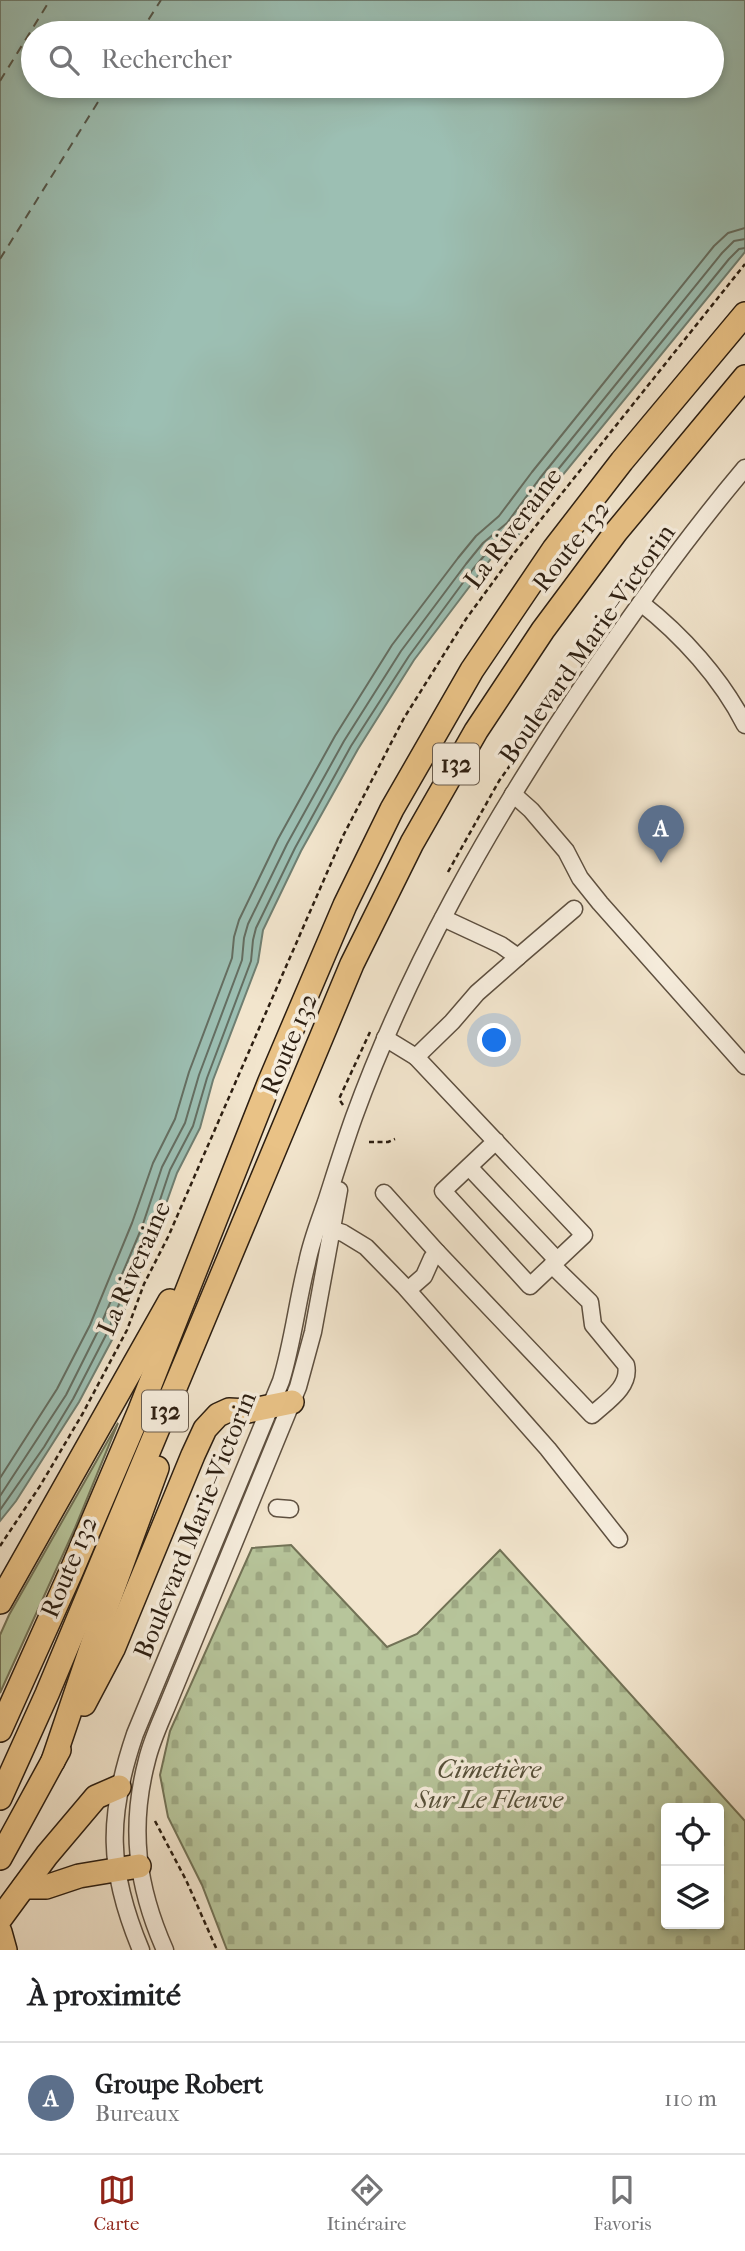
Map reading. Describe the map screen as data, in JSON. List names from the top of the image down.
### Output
{
  "streets": {
    "highway": ["Route 132", "132"],
    "street": ["Boulevard Marie-Victorin"],
    "path": ["La Riveraine"]
  },
  "parks": ["Cimetière Sur Le Fleuve"],
  "page": {
    "search": "Rechercher",
    "pins": "A",
    "heading": "À proximité",
    "list": [
      {
        "mark": "A",
        "name": "Groupe Robert",
        "note": "Bureaux",
        "value": "110 m"
      }
    ],
    "nav": ["Carte", "Itinéraire", "Favoris"]
  }
}
